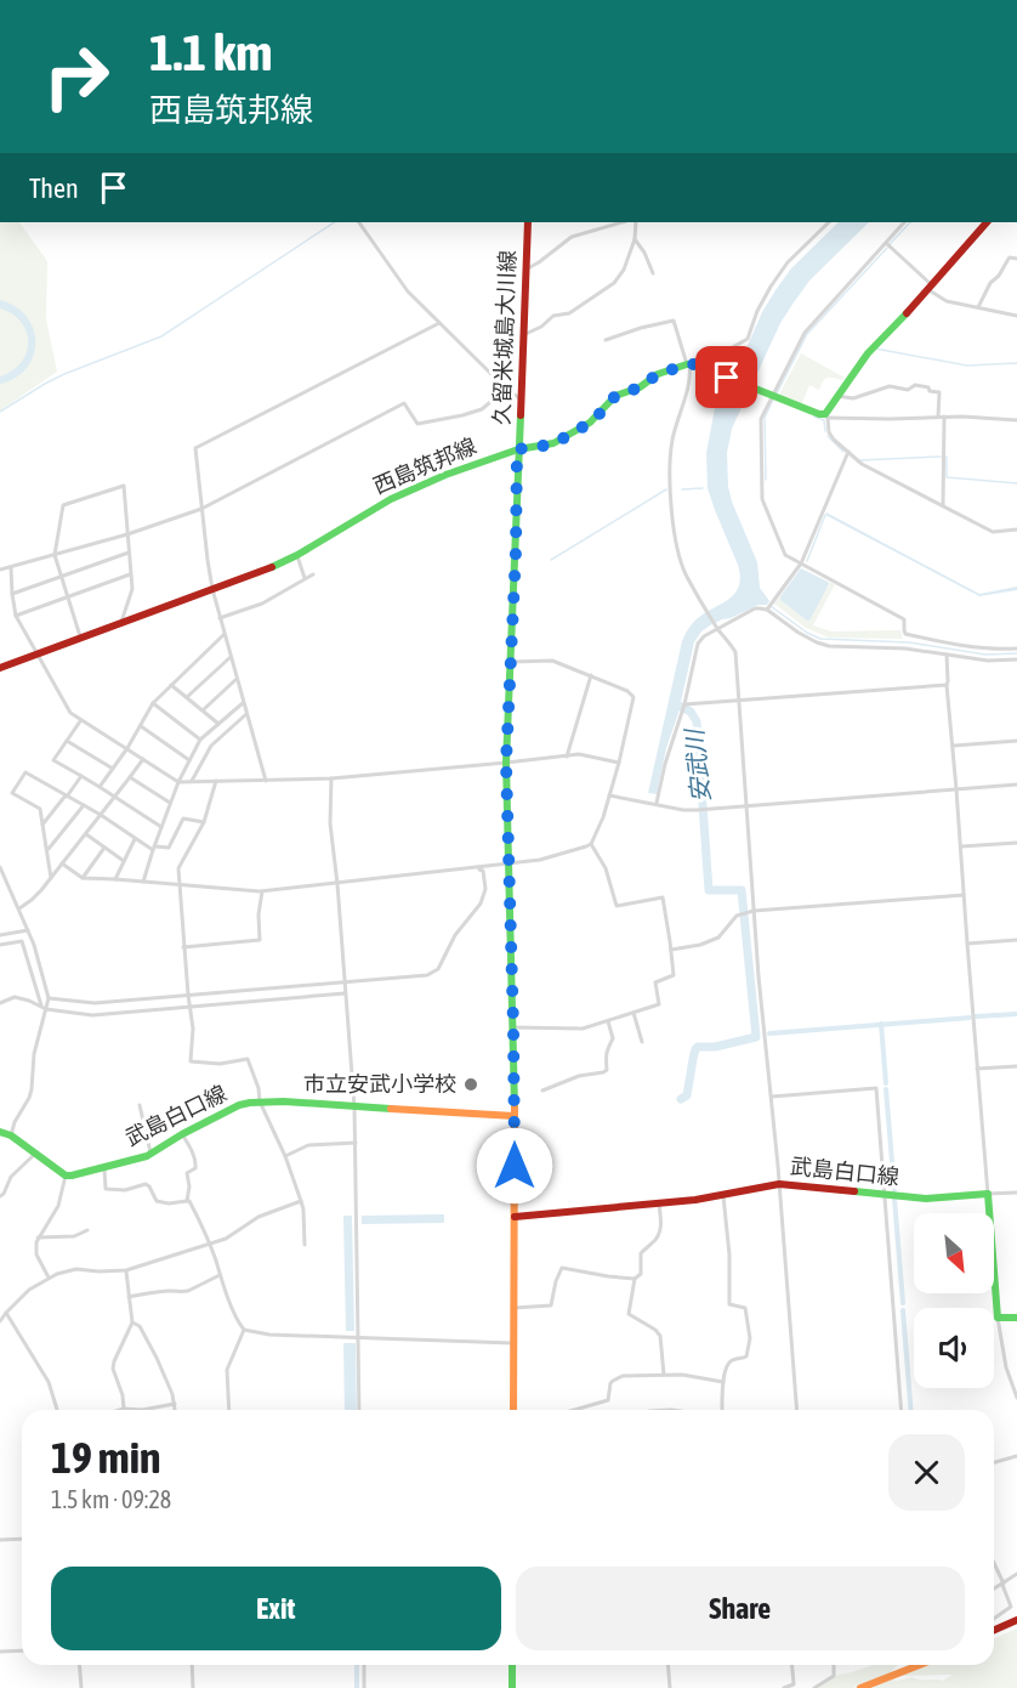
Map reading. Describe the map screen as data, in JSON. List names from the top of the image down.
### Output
{
  "streets": {
    "main road": ["久留米城島大川線", "西島筑邦線", "武島白口線"]
  },
  "crossings": [
    ["久留米城島大川線", "西島筑邦線"],
    ["久留米城島大川線", "武島白口線"]
  ],
  "water": ["安武川"],
  "places": ["市立安武小学校"],
  "north": "bottom right",
  "page": {
    "turn": ["1.1 km", "西島筑邦線"],
    "then": "Then",
    "heading": ["19 min", "1.5 km · 09:28"],
    "buttons": ["Exit", "Share"]
  }
}
